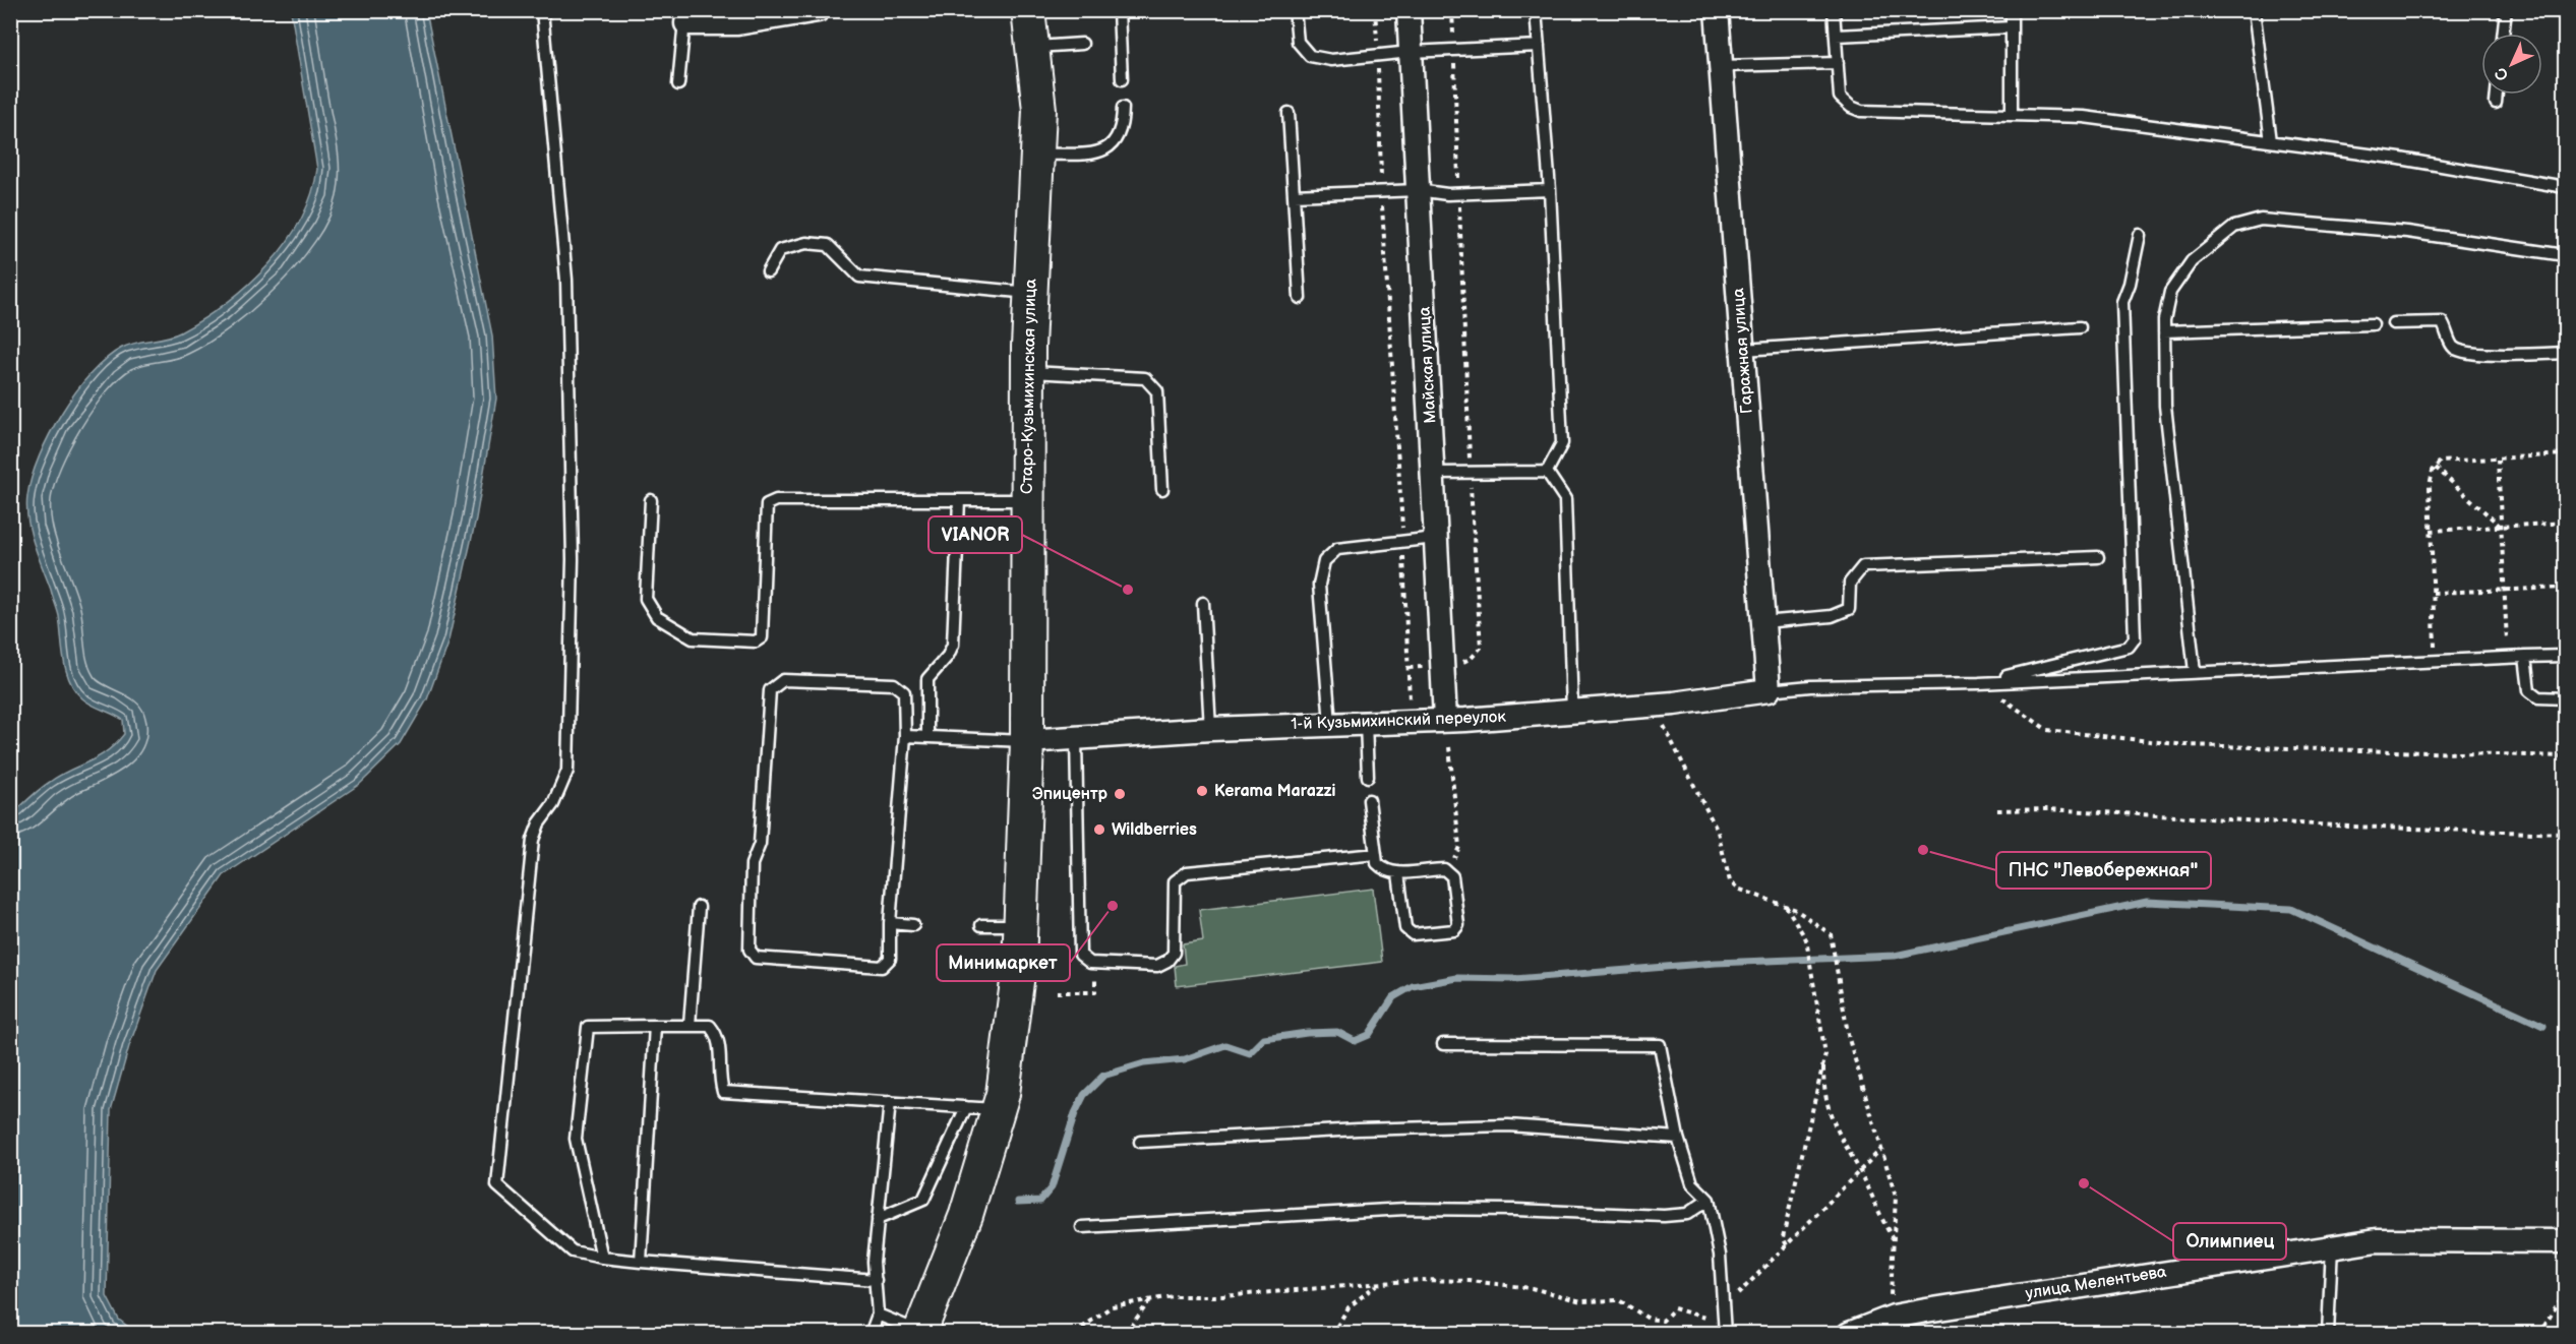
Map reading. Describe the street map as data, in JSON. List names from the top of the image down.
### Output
{
  "streets": {
    "main road": ["Старо-Кузьмихинская улица"],
    "street": [
      "Гаражная улица",
      "Майская улица",
      "1-й Кузьмихинский переулок",
      "улица Мелентьева"
    ]
  },
  "crossings": [
    ["Гаражная улица", "1-й Кузьмихинский переулок"],
    ["Майская улица", "1-й Кузьмихинский переулок"],
    ["Старо-Кузьмихинская улица", "1-й Кузьмихинский переулок"]
  ],
  "places": [
    "VIANOR",
    "Kerama Marazzi",
    "Эпицентр",
    "Wildberries",
    "ПНС \"Левобережная\"",
    "Минимаркет",
    "Олимпиец"
  ],
  "north": "bottom left"
}
